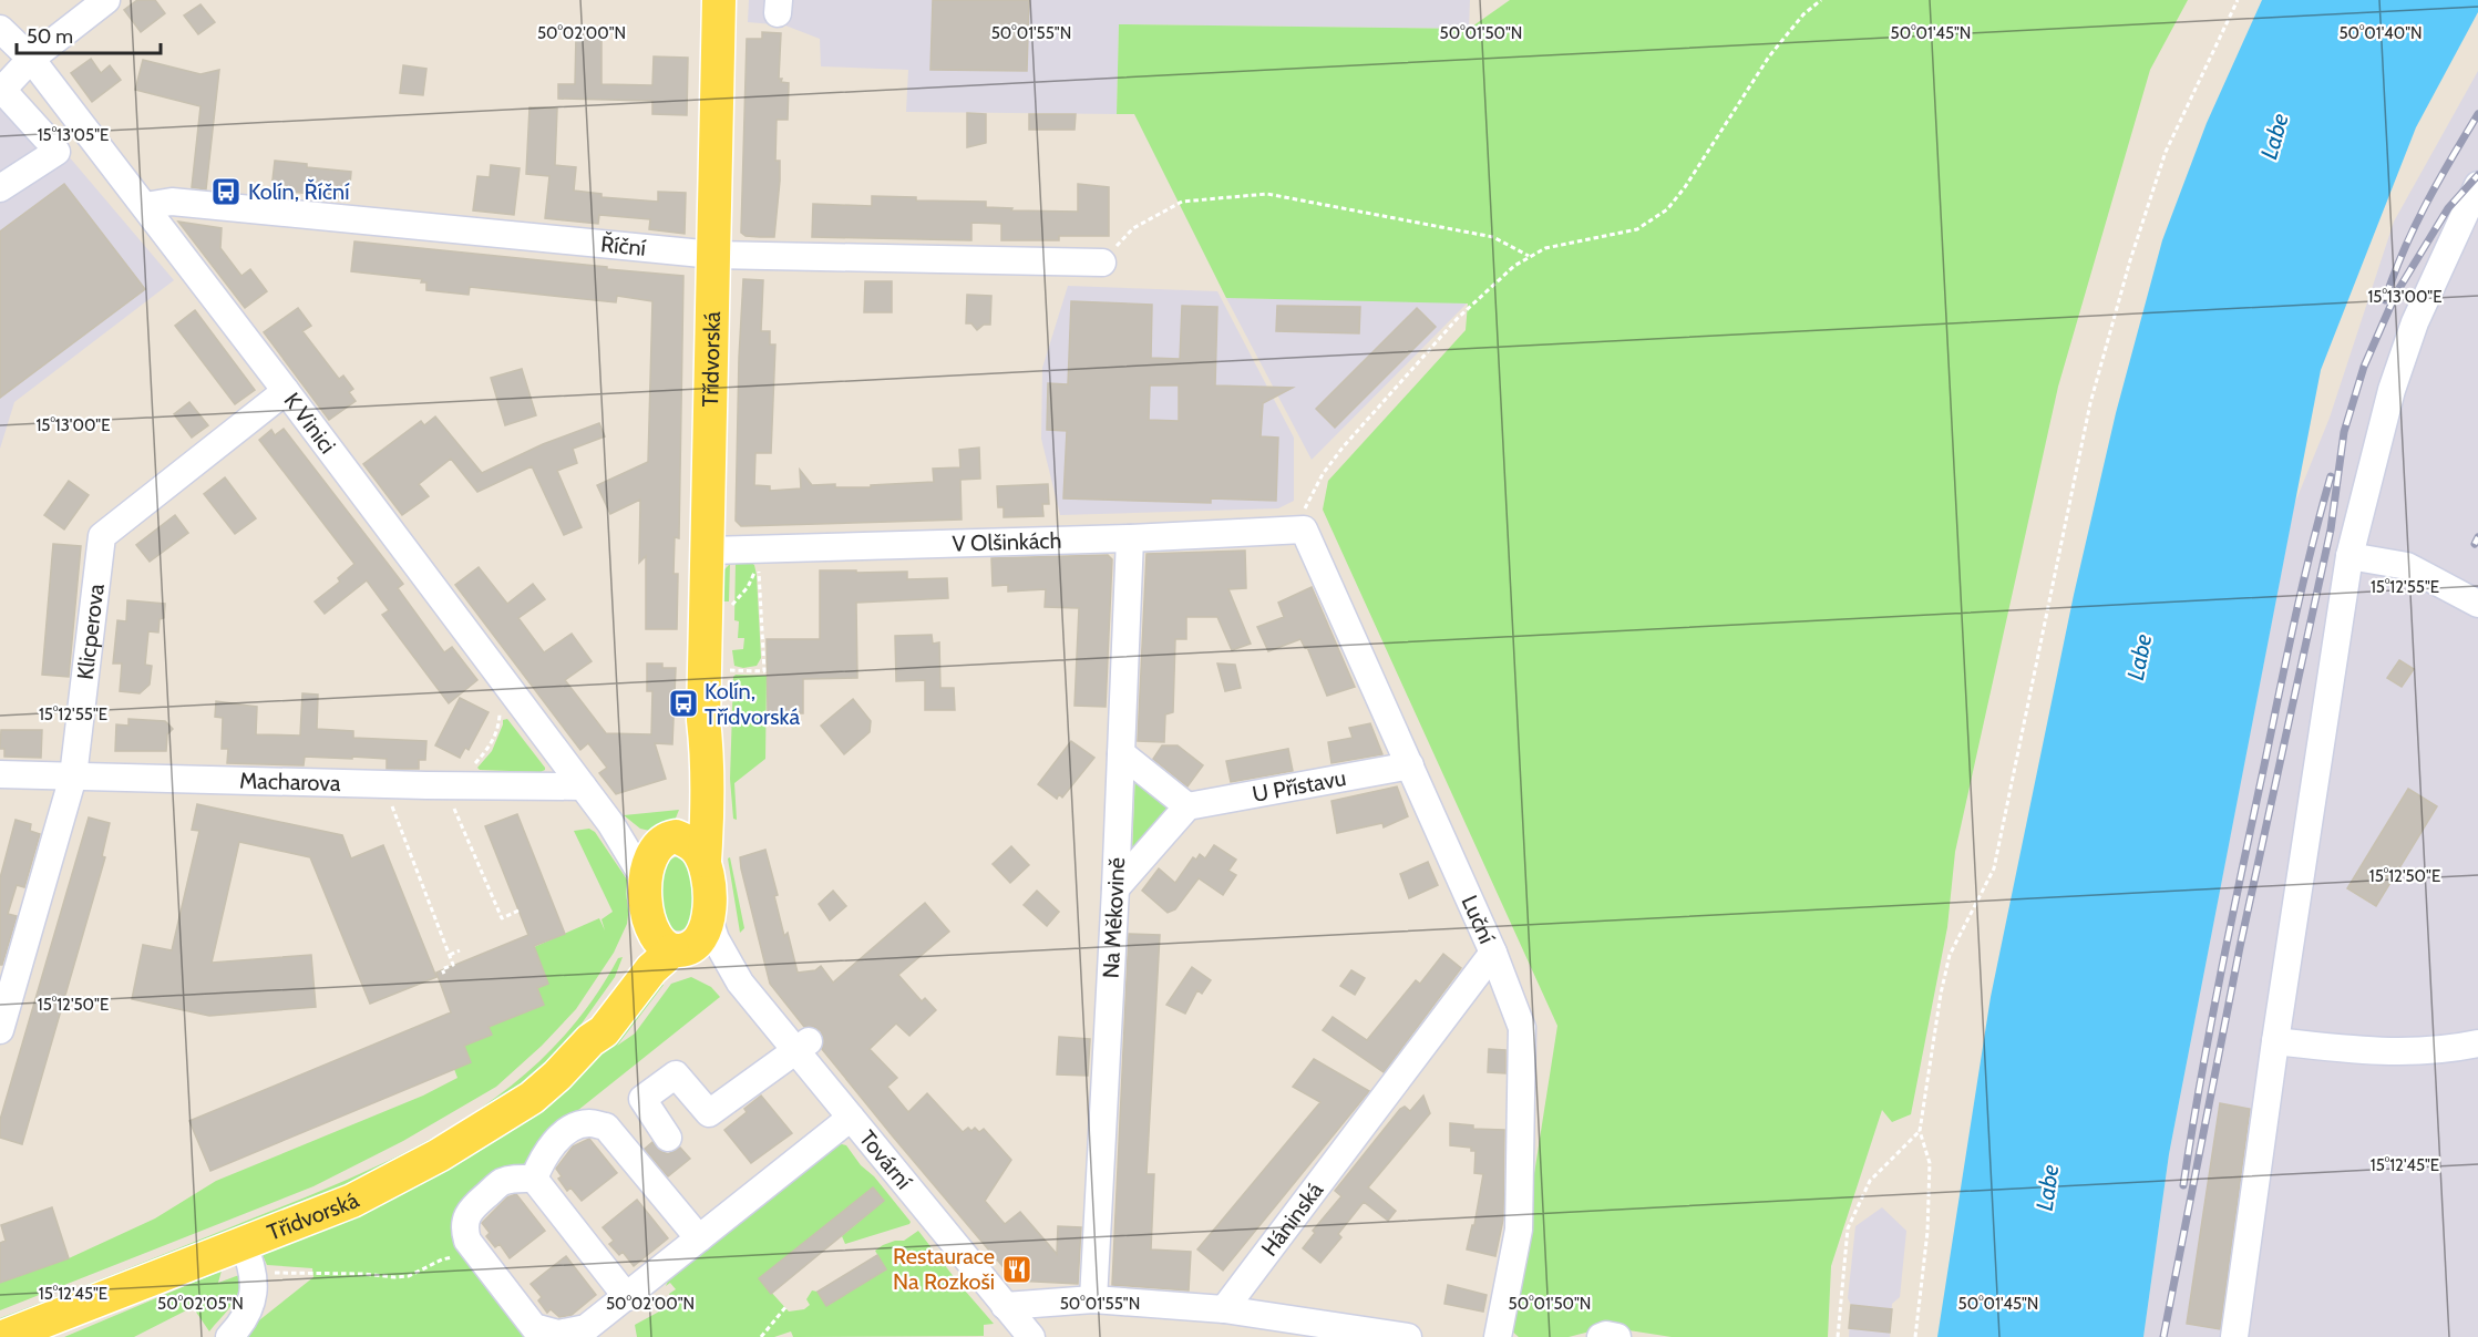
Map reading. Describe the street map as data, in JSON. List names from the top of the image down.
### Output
{
  "streets": {
    "main road": ["Třídvorská"],
    "street": [
      "Říční",
      "K Vinici",
      "V Olšinkách",
      "Klicperova",
      "Macharova",
      "U Přístavu",
      "Na Měkovině",
      "Luční",
      "Tovární",
      "Háninská"
    ]
  },
  "crossings": [
    ["Říční", "Třídvorská"],
    ["Říční", "K Vinici"],
    ["Třídvorská", "K Vinici"],
    ["Třídvorská", "V Olšinkách"],
    ["Třídvorská", "Tovární"],
    ["K Vinici", "Klicperova"],
    ["K Vinici", "Macharova"],
    ["K Vinici", "Tovární"],
    ["V Olšinkách", "Na Měkovině"],
    ["V Olšinkách", "Luční"],
    ["Klicperova", "Macharova"],
    ["U Přístavu", "Luční"],
    ["Luční", "Háninská"]
  ],
  "water": ["Labe"],
  "places": {
    "bus stop": ["Kolín, Říční", "Kolín, Třídvorská"],
    "restaurant": ["Restaurace Na Rozkoši"]
  },
  "scale_bar": "50 m",
  "coordinates": [
    "50°02'00\"N",
    "50°01'55\"N",
    "50°01'50\"N",
    "50°01'45\"N",
    "50°01'40\"N",
    "15°13'05\"E",
    "15°13'00\"E",
    "15°12'55\"E",
    "15°12'50\"E",
    "15°12'45\"E",
    "50°02'05\"N"
  ]
}
